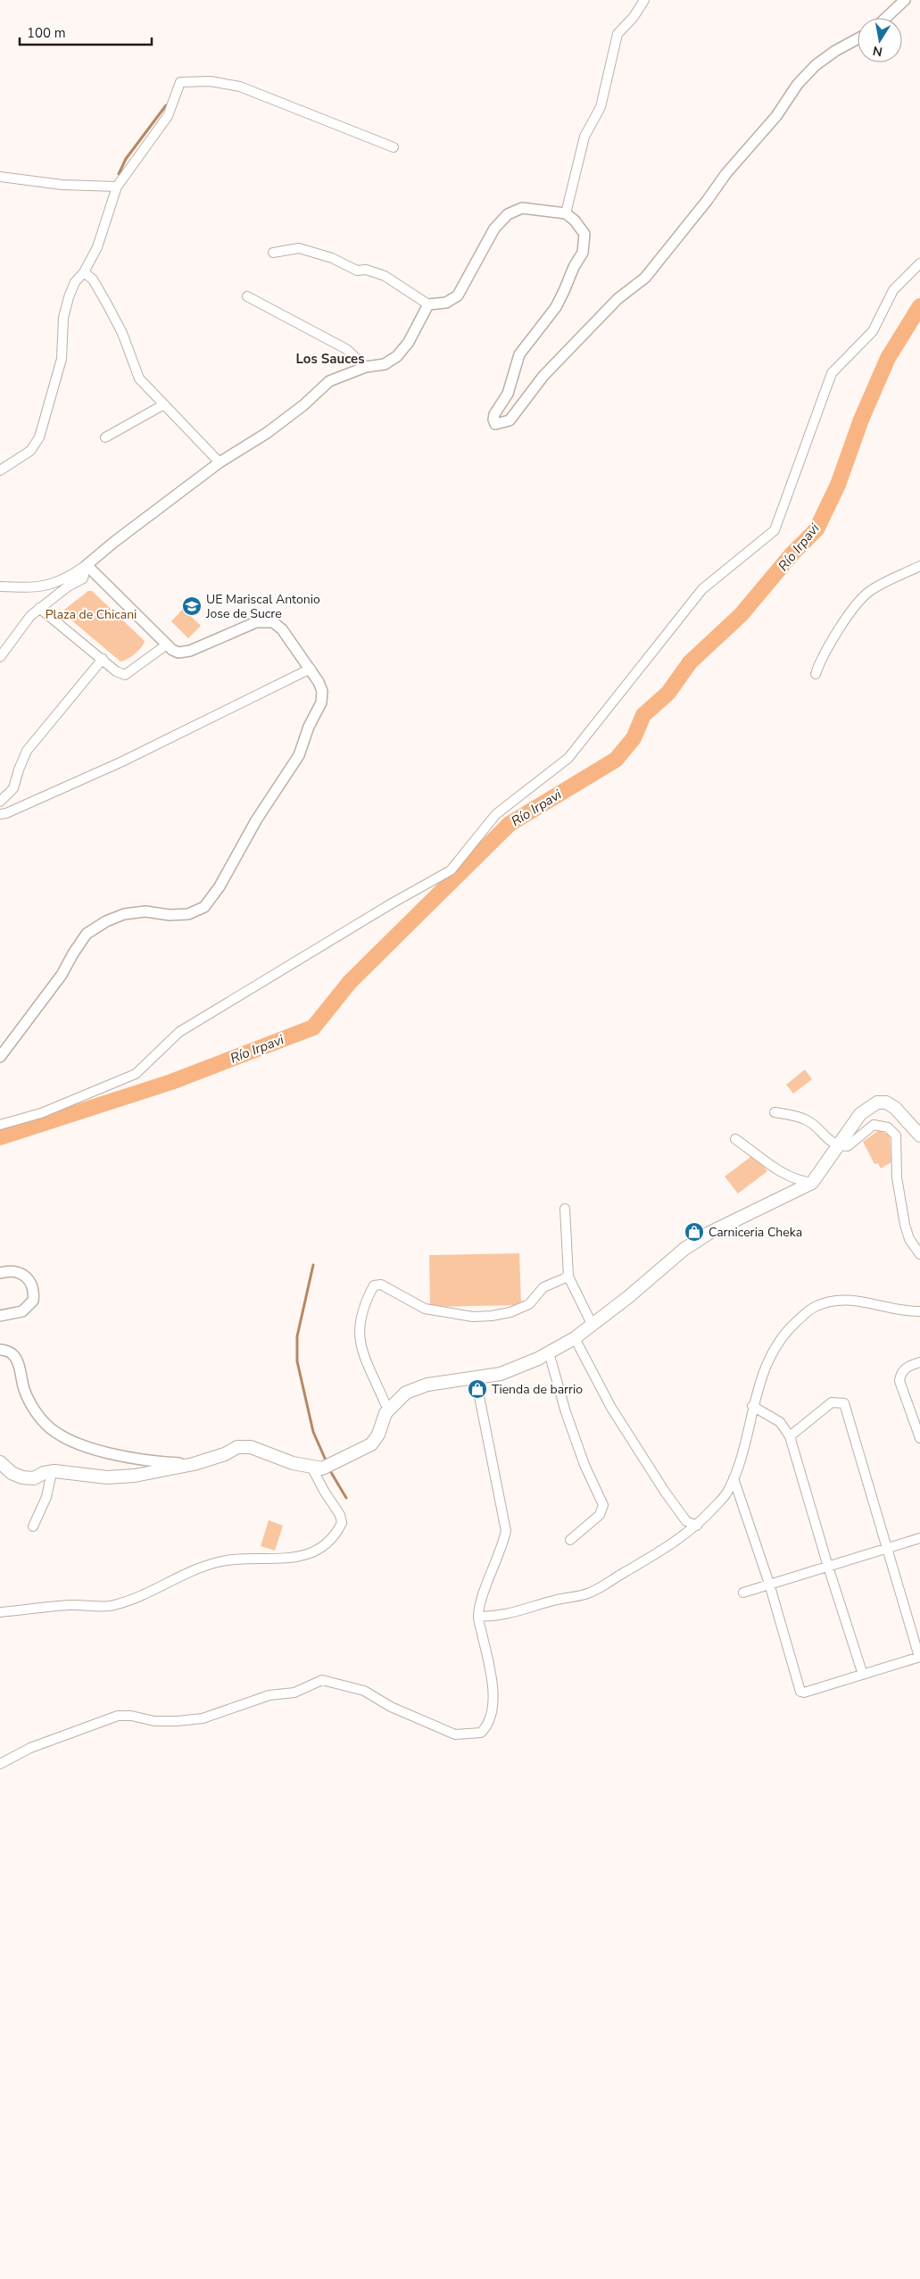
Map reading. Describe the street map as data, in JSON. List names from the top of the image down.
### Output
{
  "districts": ["Los Sauces"],
  "water": ["Río Irpavi"],
  "parks": ["Plaza de Chicani"],
  "places": {
    "school or university": ["UE Mariscal Antonio Jose de Sucre"],
    "shop": ["Carniceria Cheka", "Tienda de barrio"]
  },
  "scale_bar": "100 m",
  "north": "bottom"
}
